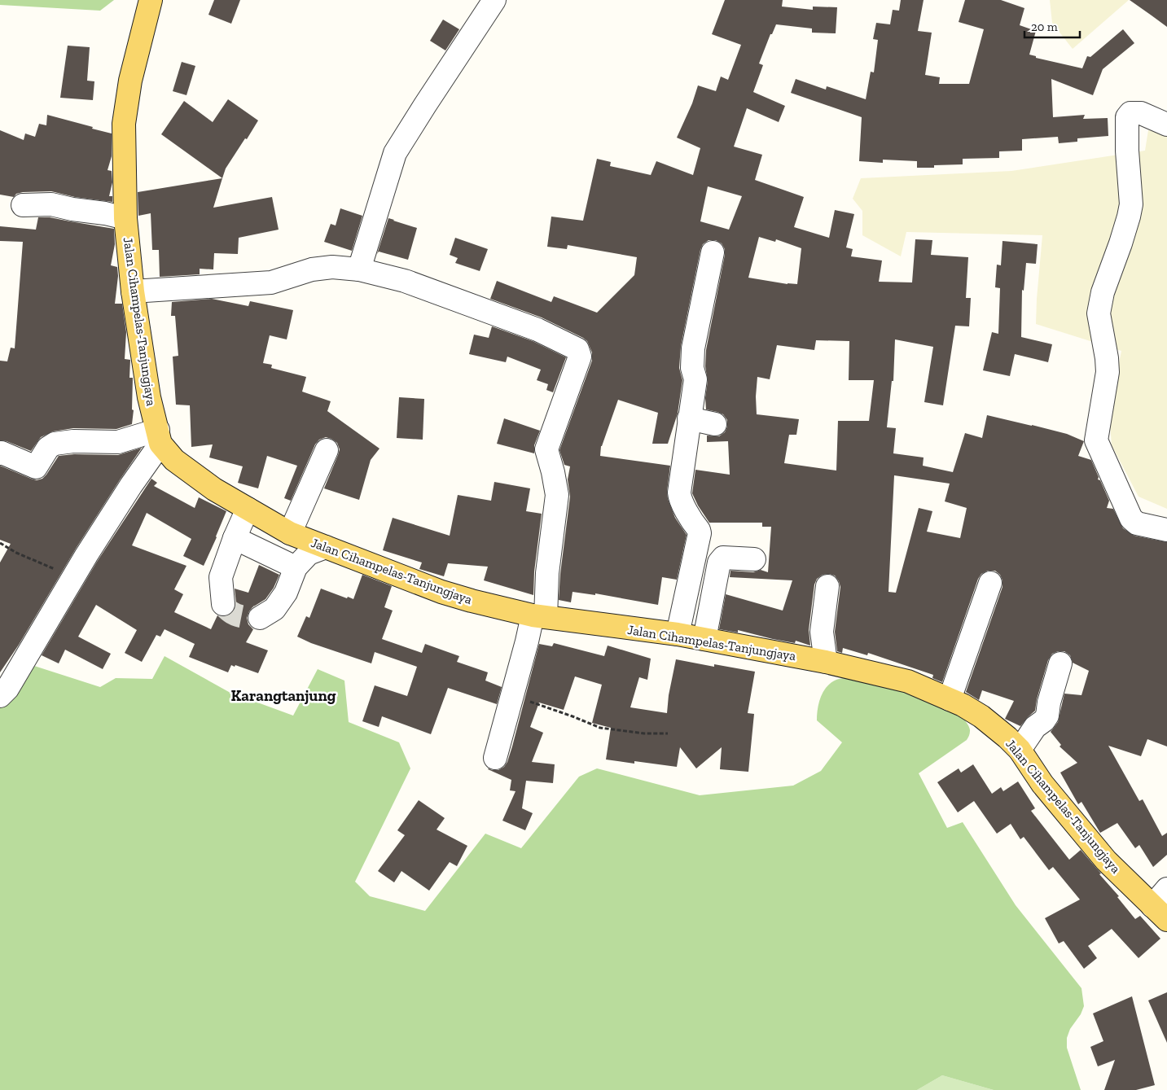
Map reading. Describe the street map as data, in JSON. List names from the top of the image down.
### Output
{
  "streets": {
    "main road": ["Jalan Cihampelas-Tanjungjaya"]
  },
  "districts": ["Karangtanjung"],
  "scale_bar": "20 m"
}
